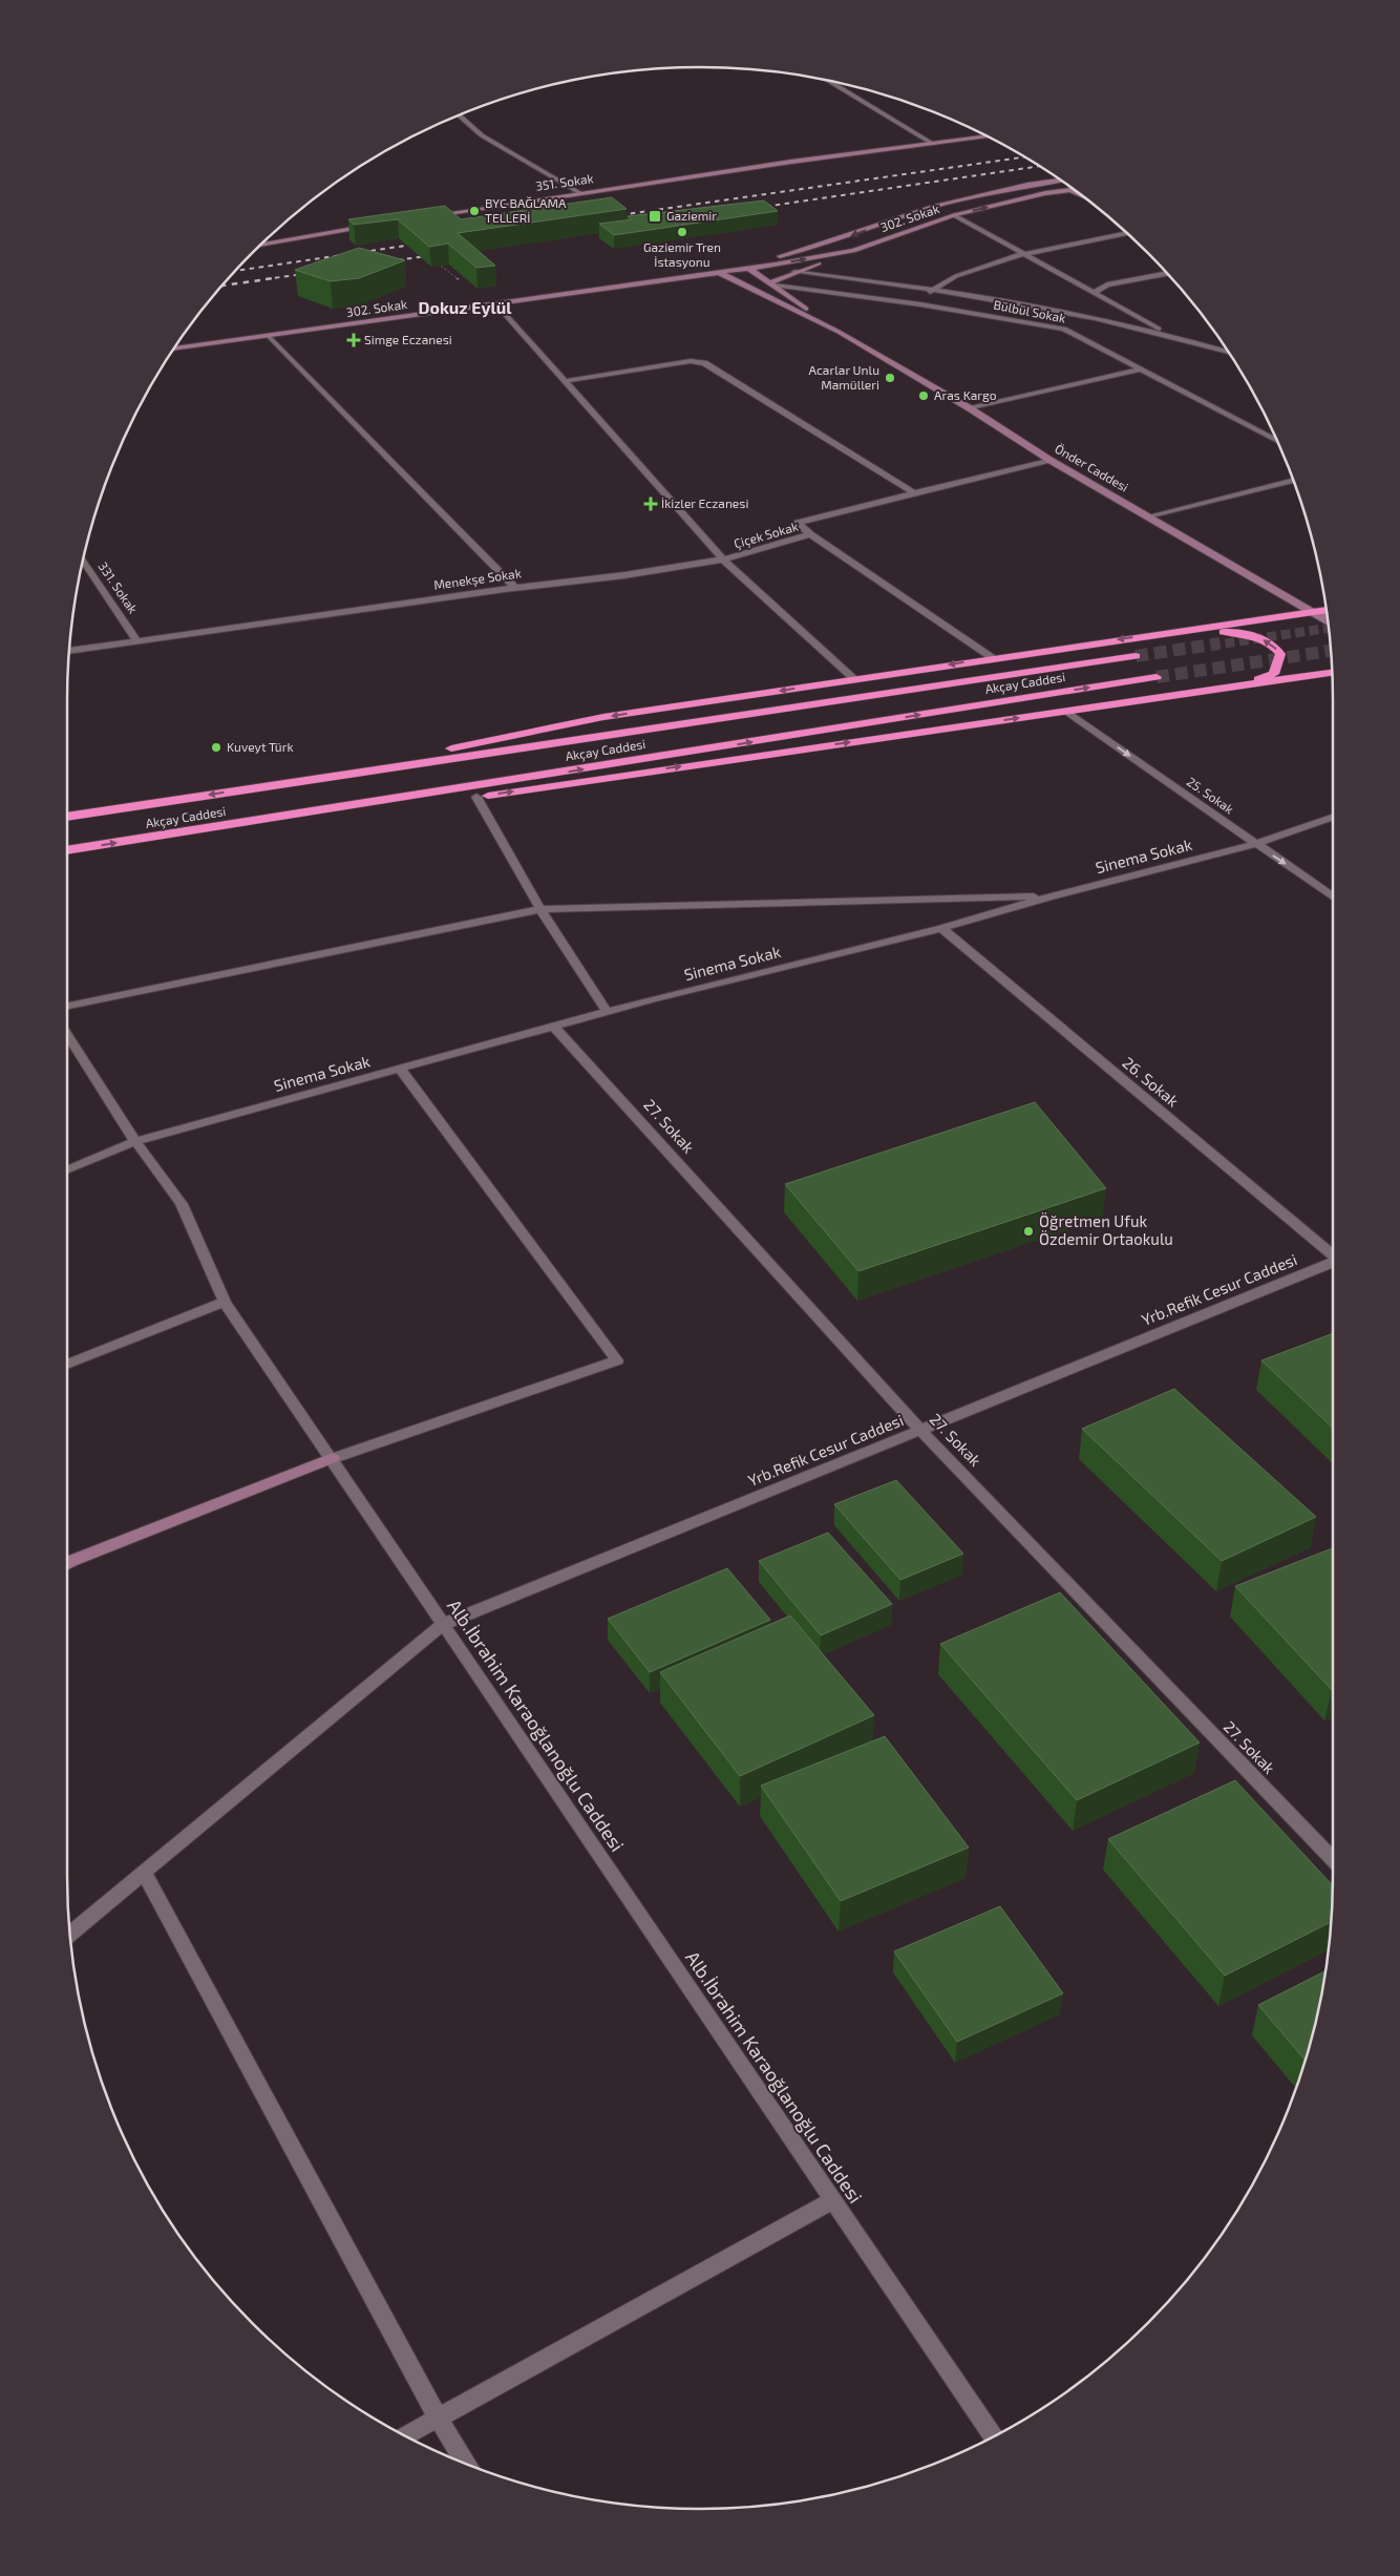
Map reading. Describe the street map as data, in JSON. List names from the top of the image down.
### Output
{
  "streets": {
    "highway": ["Akçay Caddesi"],
    "street": [
      "351. Sokak",
      "302. Sokak",
      "Bülbül Sokak",
      "Önder Caddesi",
      "Çiçek Sokak",
      "Menekşe Sokak",
      "331. Sokak",
      "25. Sokak",
      "Sinema Sokak",
      "26. Sokak",
      "27. Sokak",
      "Yrb.Refik Cesur Caddesi",
      "Alb.İbrahim Karaoğlanoğlu Caddesi"
    ]
  },
  "crossings": [
    ["302. Sokak", "Önder Caddesi"],
    ["302. Sokak", "Çiçek Sokak"],
    ["Bülbül Sokak", "Önder Caddesi"],
    ["Çiçek Sokak", "Menekşe Sokak"],
    ["Menekşe Sokak", "331. Sokak"],
    ["25. Sokak", "Sinema Sokak"],
    ["Sinema Sokak", "26. Sokak"],
    ["Sinema Sokak", "27. Sokak"],
    ["Sinema Sokak", "Alb.İbrahim Karaoğlanoğlu Caddesi"],
    ["27. Sokak", "Yrb.Refik Cesur Caddesi"],
    ["Yrb.Refik Cesur Caddesi", "Alb.İbrahim Karaoğlanoğlu Caddesi"]
  ],
  "one_way": ["25. Sokak"],
  "districts": ["Dokuz Eylül"],
  "places": {
    "other": [
      "BYC BAĞLAMA TELLERİ",
      "Gaziemir Tren İstasyonu",
      "Acarlar Unlu Mamülleri",
      "Aras Kargo",
      "Kuveyt Türk",
      "Öğretmen Ufuk Özdemir Ortaokulu"
    ],
    "transit": ["Gaziemir"],
    "health": ["Simge Eczanesi", "İkizler Eczanesi"]
  }
}
